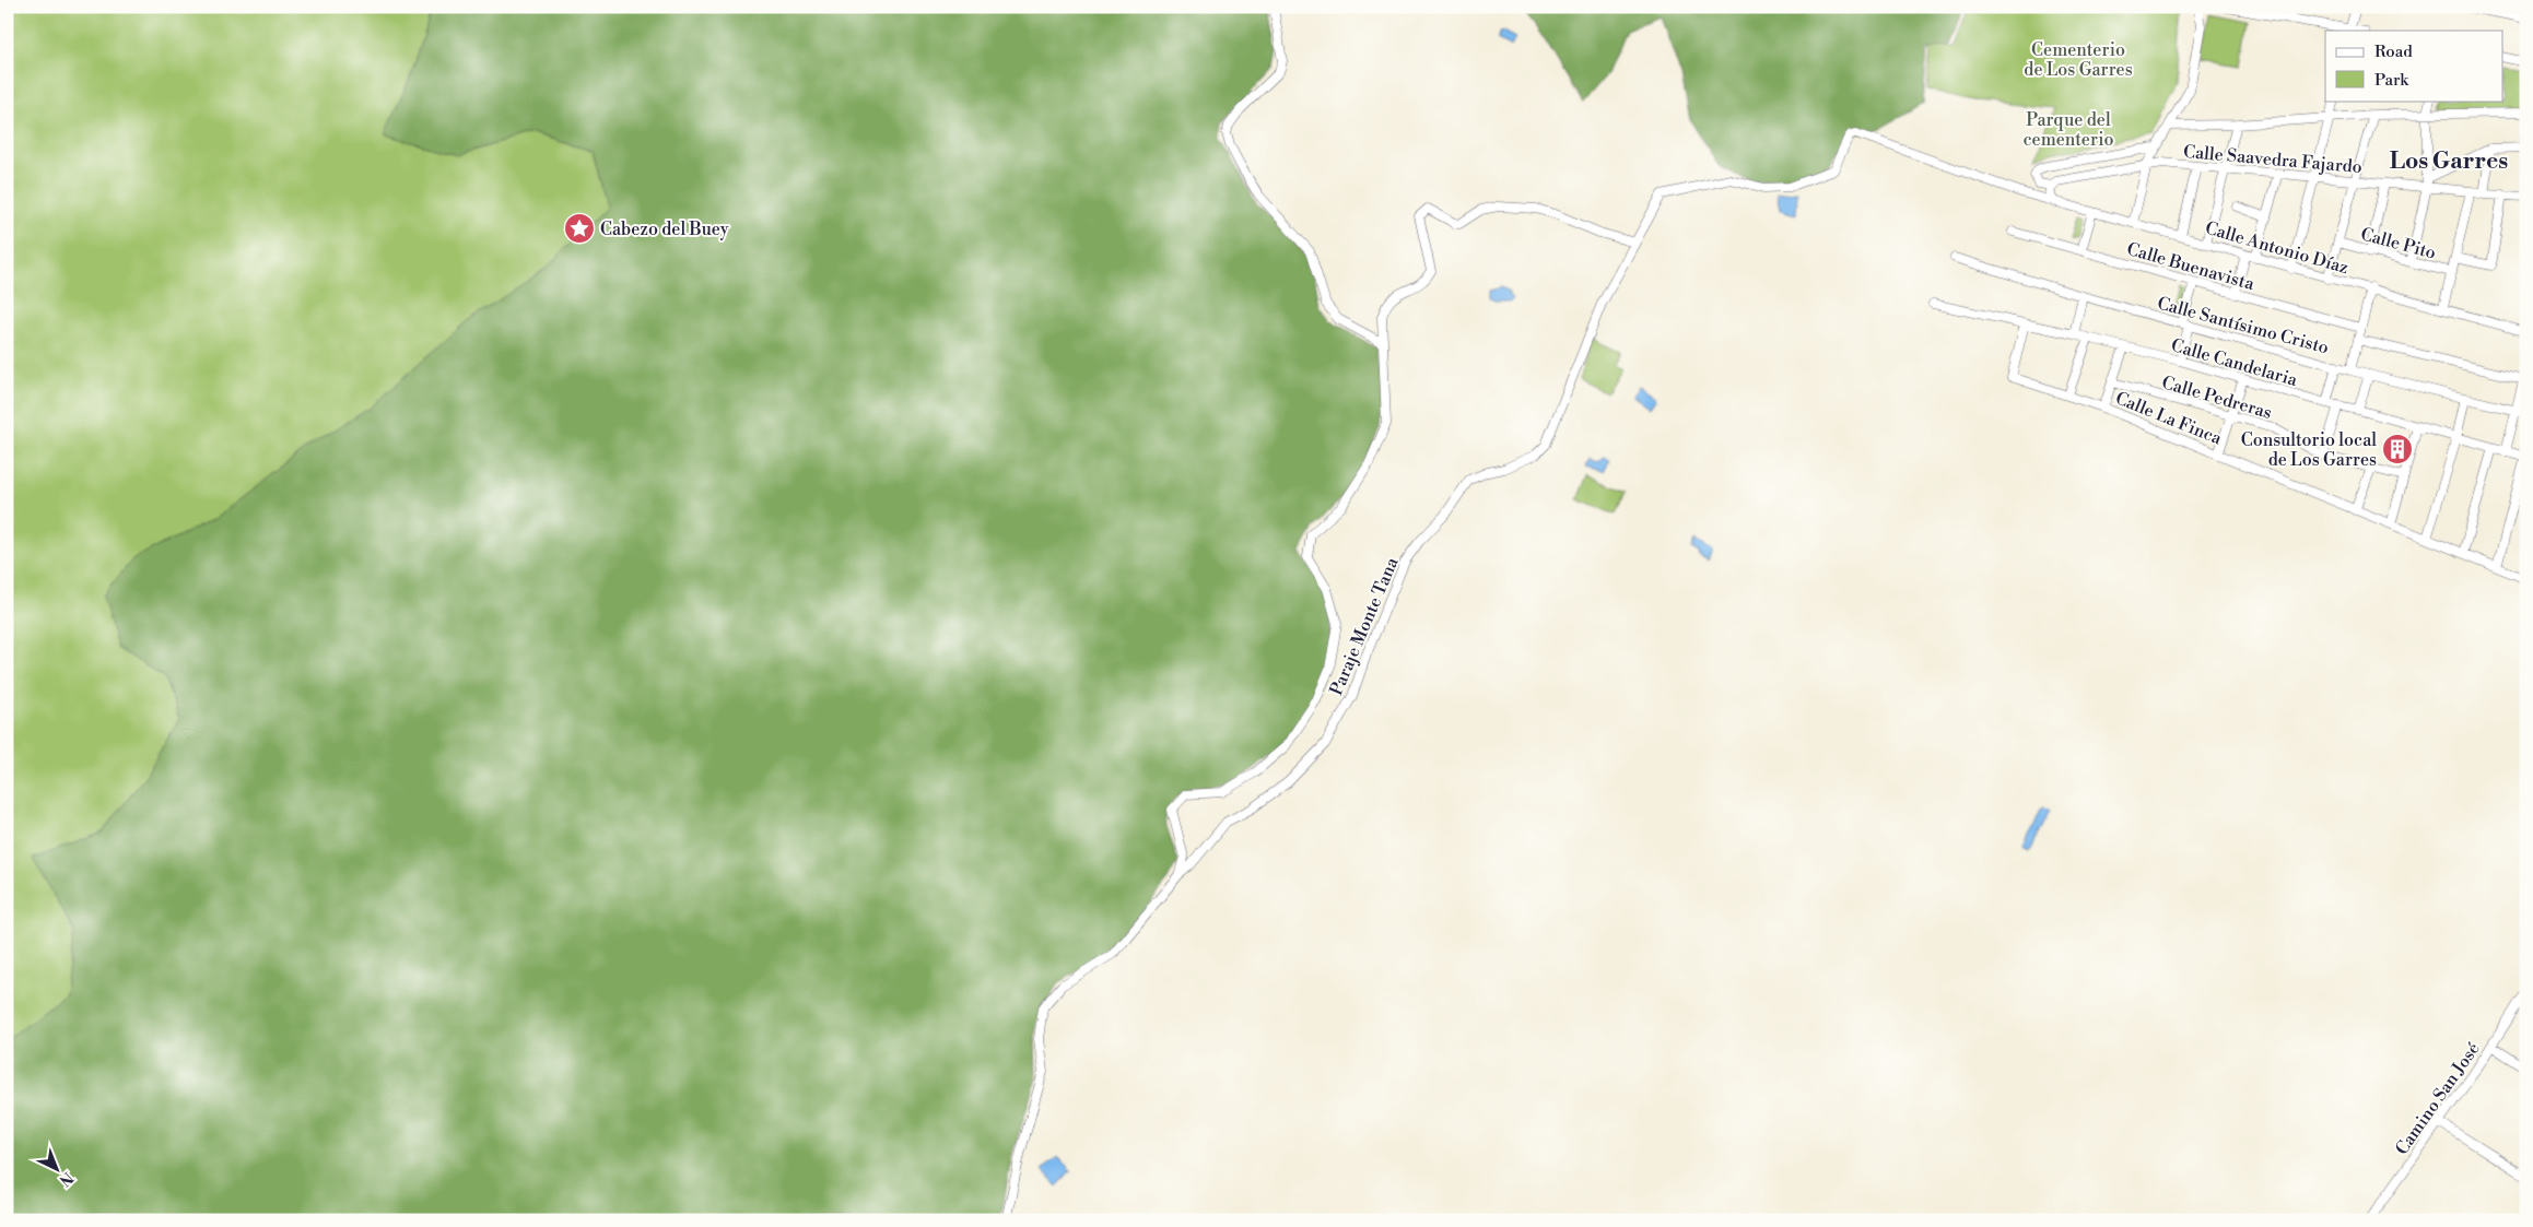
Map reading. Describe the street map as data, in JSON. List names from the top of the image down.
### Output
{
  "streets": {
    "street": [
      "Calle Saavedra Fajardo",
      "Calle Pito",
      "Calle Antonio Díaz",
      "Calle Buenavista",
      "Calle Santísimo Cristo",
      "Calle Candelaria",
      "Calle Pedreras",
      "Calle La Finca",
      "Paraje Monte Tana",
      "Camino San José"
    ]
  },
  "crossings": [
    ["Calle Antonio Díaz", "Paraje Monte Tana"],
    ["Calle Candelaria", "Calle La Finca"]
  ],
  "districts": ["Los Garres"],
  "parks": ["Cementerio de Los Garres", "Parque del cementerio"],
  "places": {
    "place": ["Cabezo del Buey"],
    "building": ["Consultorio local de Los Garres"]
  },
  "legend": ["Road", "Park"],
  "north": "bottom right"
}
